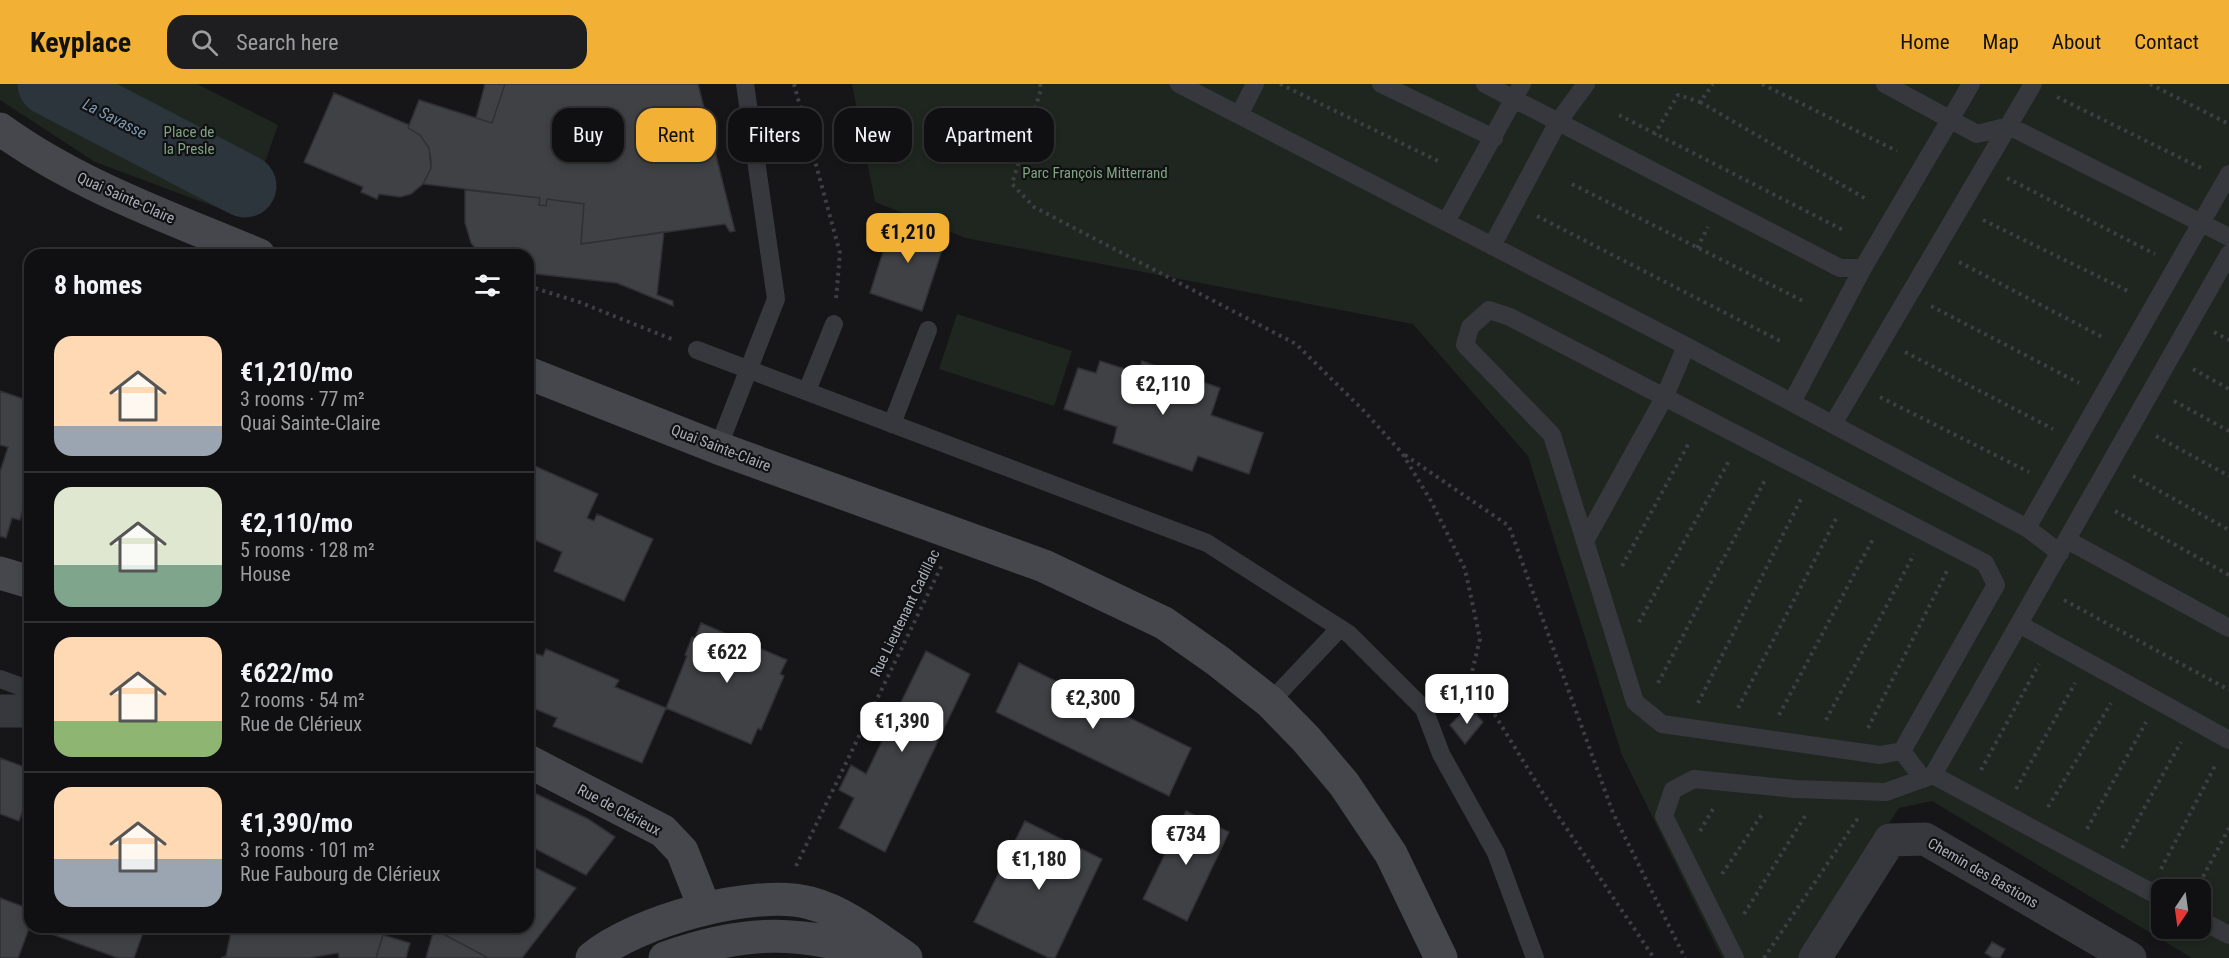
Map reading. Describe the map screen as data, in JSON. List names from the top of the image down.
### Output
{
  "streets": {
    "main road": ["Quai Sainte-Claire", "Rue de Clérieux"],
    "street": ["Chemin des Bastions"],
    "path": ["Rue Lieutenant Cadillac"]
  },
  "crossings": [
    ["Quai Sainte-Claire", "Rue Lieutenant Cadillac"]
  ],
  "water": ["La Savasse"],
  "parks": ["Place de la Presle", "Parc François Mitterrand"],
  "north": "bottom",
  "page": {
    "header": "Keyplace",
    "search": "Search here",
    "nav": [
      "Home",
      "Map",
      "About",
      "Contact"
    ],
    "chip": [
      "Buy",
      "Rent",
      "Filters",
      "New",
      "Apartment"
    ],
    "price": [
      "€1,210",
      "€2,110",
      "€622",
      "€1,110",
      "€2,300",
      "€1,390",
      "€734",
      "€1,180"
    ],
    "heading": "8 homes",
    "list": [
      {
        "name": "€1,210/mo",
        "note": "3 rooms · 77 m² · Quai Sainte-Claire"
      },
      {
        "name": "€2,110/mo",
        "note": "5 rooms · 128 m² · House"
      },
      {
        "name": "€622/mo",
        "note": "2 rooms · 54 m² · Rue de Clérieux"
      },
      {
        "name": "€1,390/mo",
        "note": "3 rooms · 101 m² · Rue Faubourg de Clérieux"
      }
    ]
  }
}
